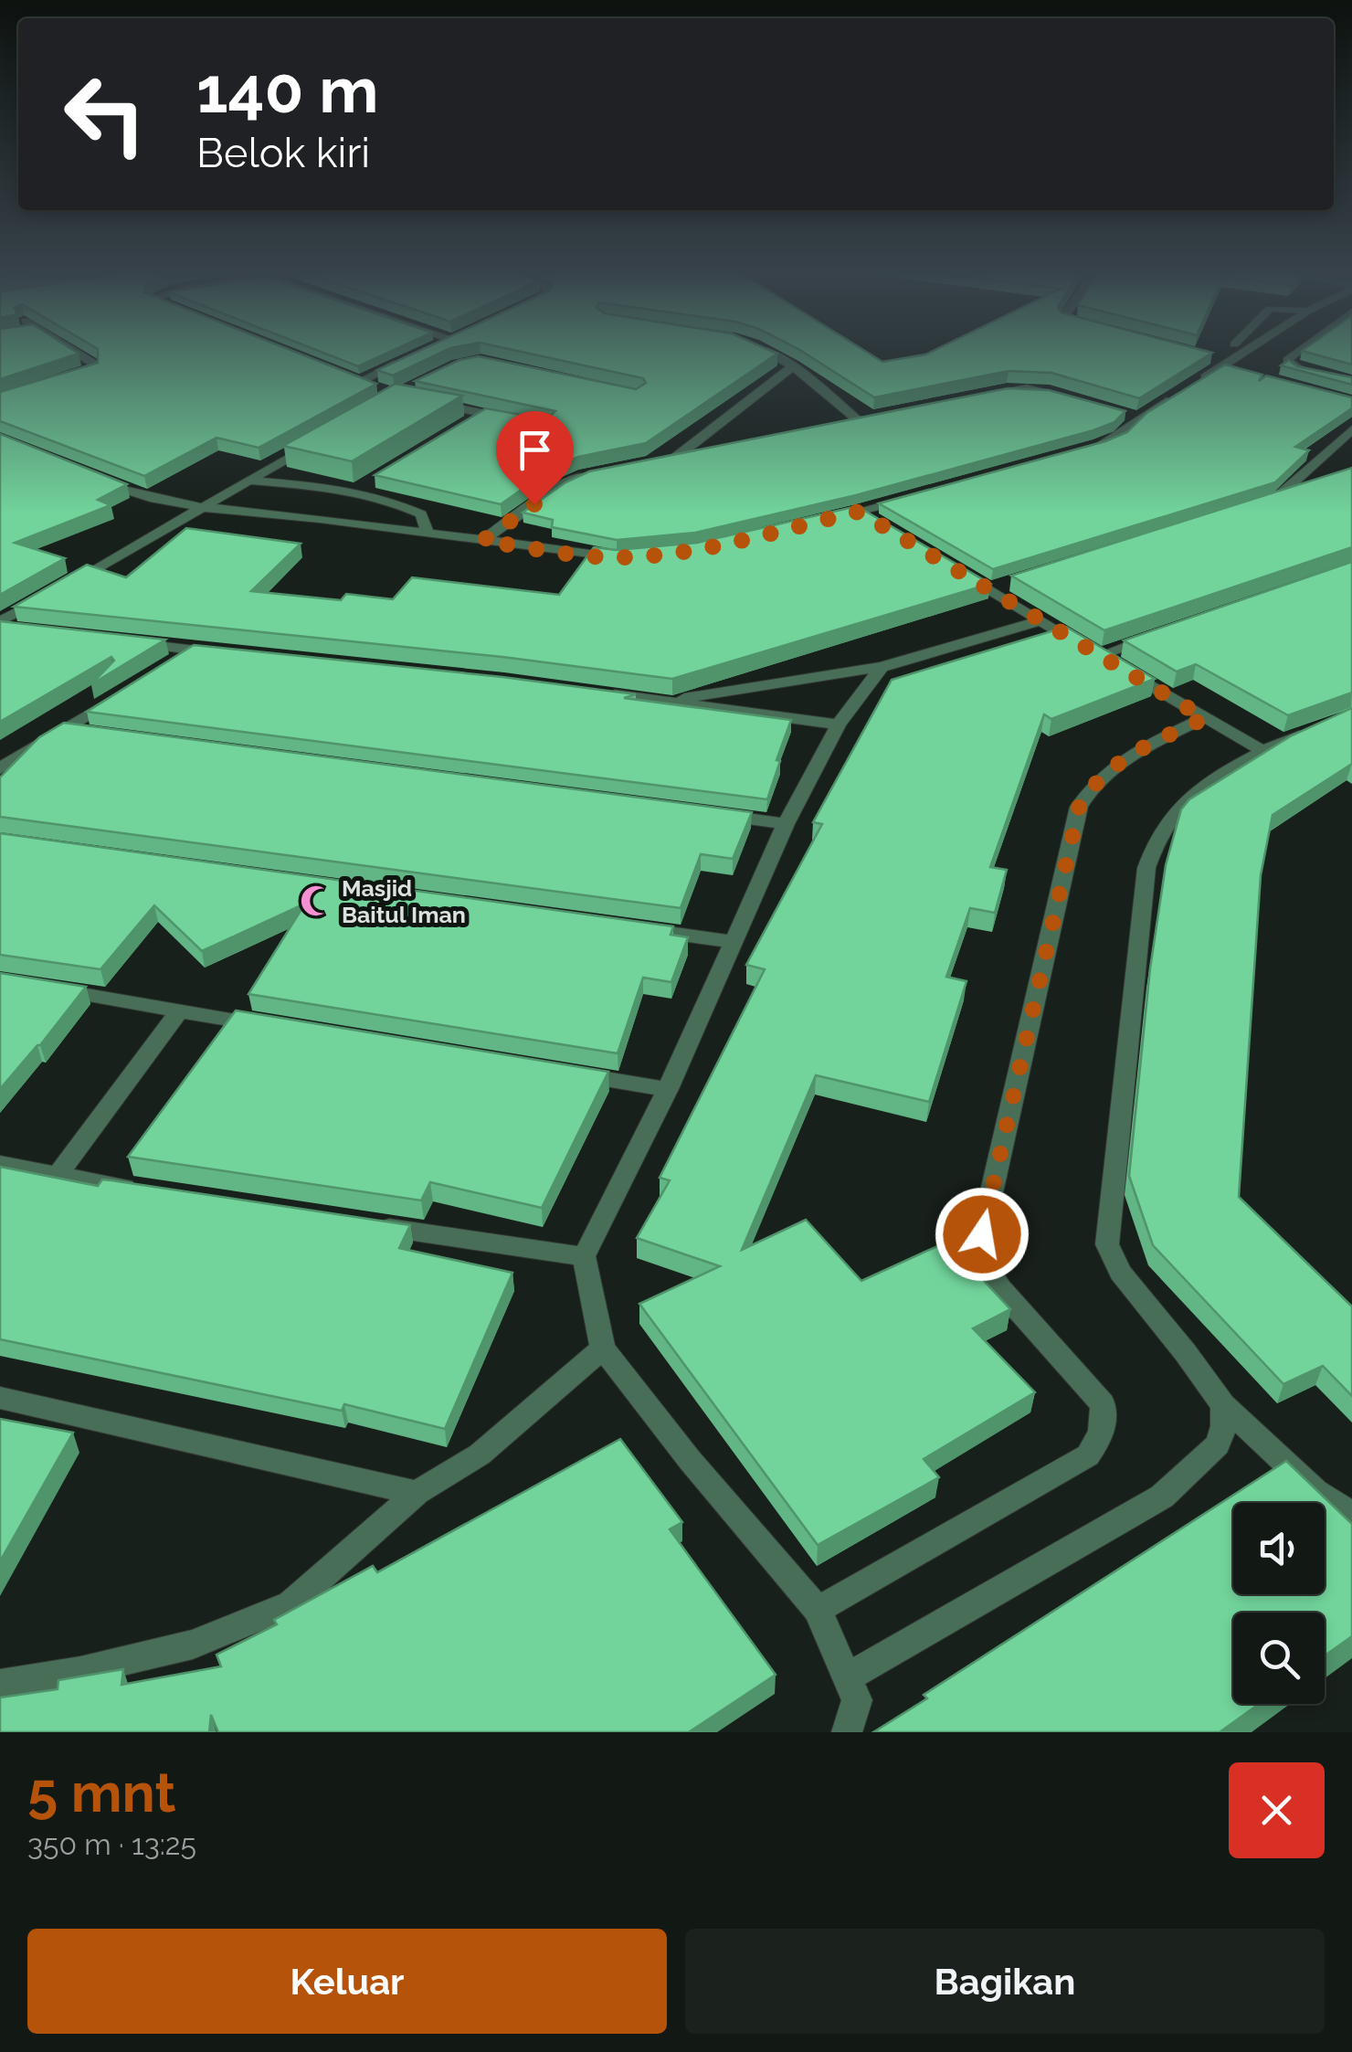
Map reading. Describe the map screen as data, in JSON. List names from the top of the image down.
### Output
{
  "places": {
    "mosque": ["Masjid Baitul Iman"]
  },
  "page": {
    "turn": ["140 m", "Belok kiri"],
    "heading": ["5 mnt", "350 m · 13:25"],
    "buttons": ["Keluar", "Bagikan"]
  }
}
